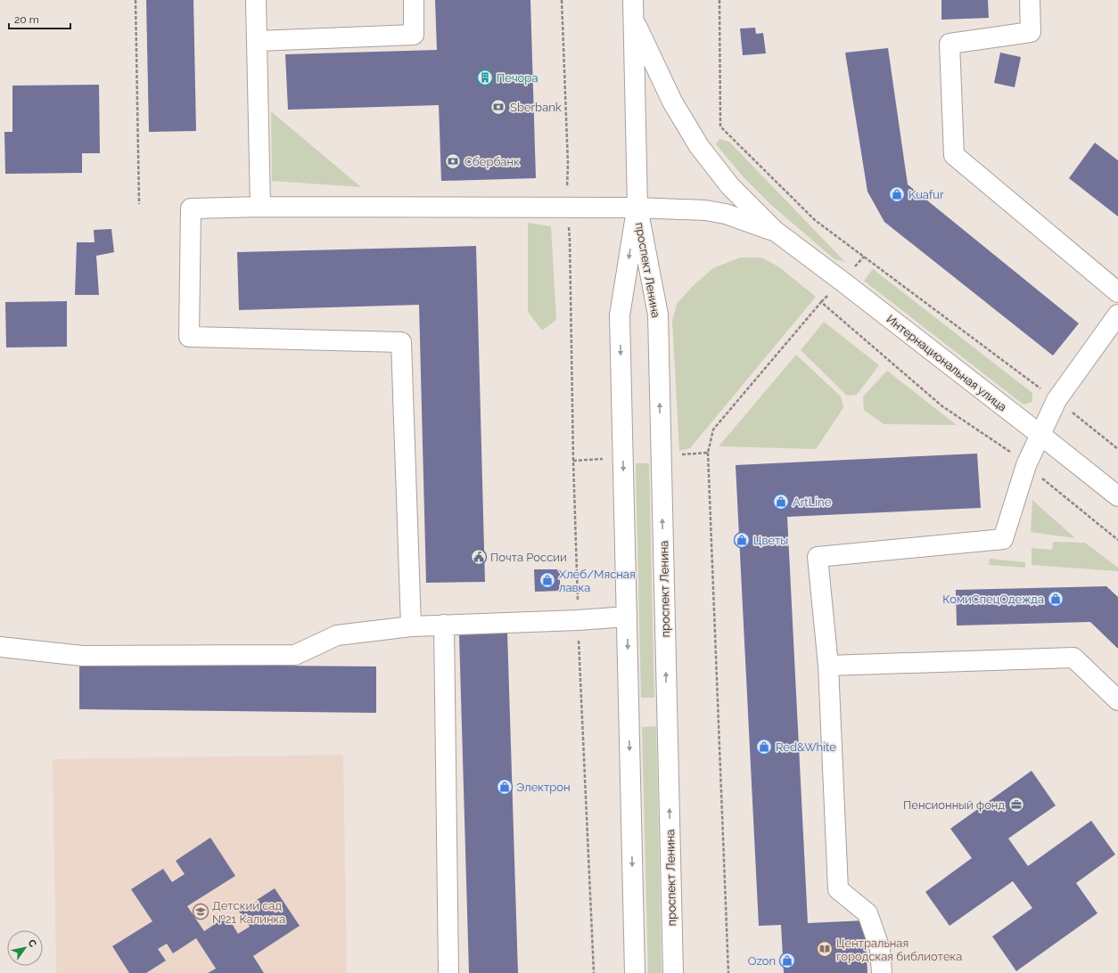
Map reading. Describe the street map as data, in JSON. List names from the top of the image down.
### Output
{
  "streets": {
    "main road": ["проспект Ленина", "Интернациональная улица"]
  },
  "crossings": [
    ["проспект Ленина", "Интернациональная улица"]
  ],
  "places": {
    "building": ["Печора"],
    "bank": ["Sberbank", "Сбербанк"],
    "shop": [
      "Kuafur",
      "ArtLine",
      "Цветы",
      "Хлеб/Мясная лавка",
      "КомиСпецОдежда",
      "Red&White",
      "Электрон",
      "Ozon"
    ],
    "public building": ["Почта России"],
    "office": ["Пенсионный фонд"],
    "school or university": ["Детский сад №21 Калинка"],
    "library": ["Центральная городская библиотека"]
  },
  "scale_bar": "20 m",
  "north": "top right"
}
